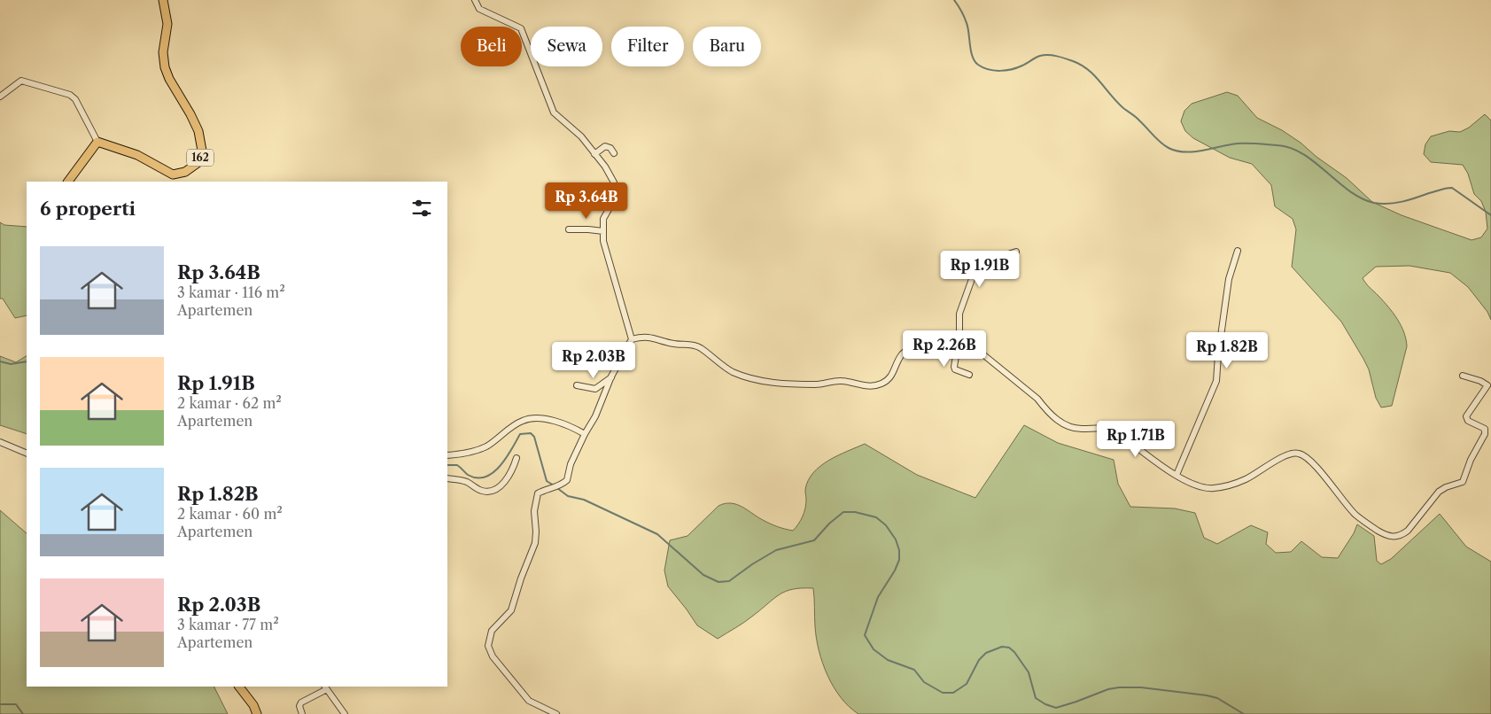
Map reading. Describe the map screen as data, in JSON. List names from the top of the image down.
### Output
{
  "streets": {
    "main road": ["162"]
  },
  "page": {
    "chip": [
      "Beli",
      "Sewa",
      "Filter",
      "Baru"
    ],
    "heading": "6 properti",
    "price": [
      "Rp 3.64B",
      "Rp 1.91B",
      "Rp 2.26B",
      "Rp 1.82B",
      "Rp 2.03B",
      "Rp 1.71B"
    ],
    "list": [
      {
        "name": "Rp 3.64B",
        "note": "3 kamar · 116 m² · Apartemen"
      },
      {
        "name": "Rp 1.91B",
        "note": "2 kamar · 62 m² · Apartemen"
      },
      {
        "name": "Rp 1.82B",
        "note": "2 kamar · 60 m² · Apartemen"
      },
      {
        "name": "Rp 2.03B",
        "note": "3 kamar · 77 m² · Apartemen"
      }
    ]
  }
}
